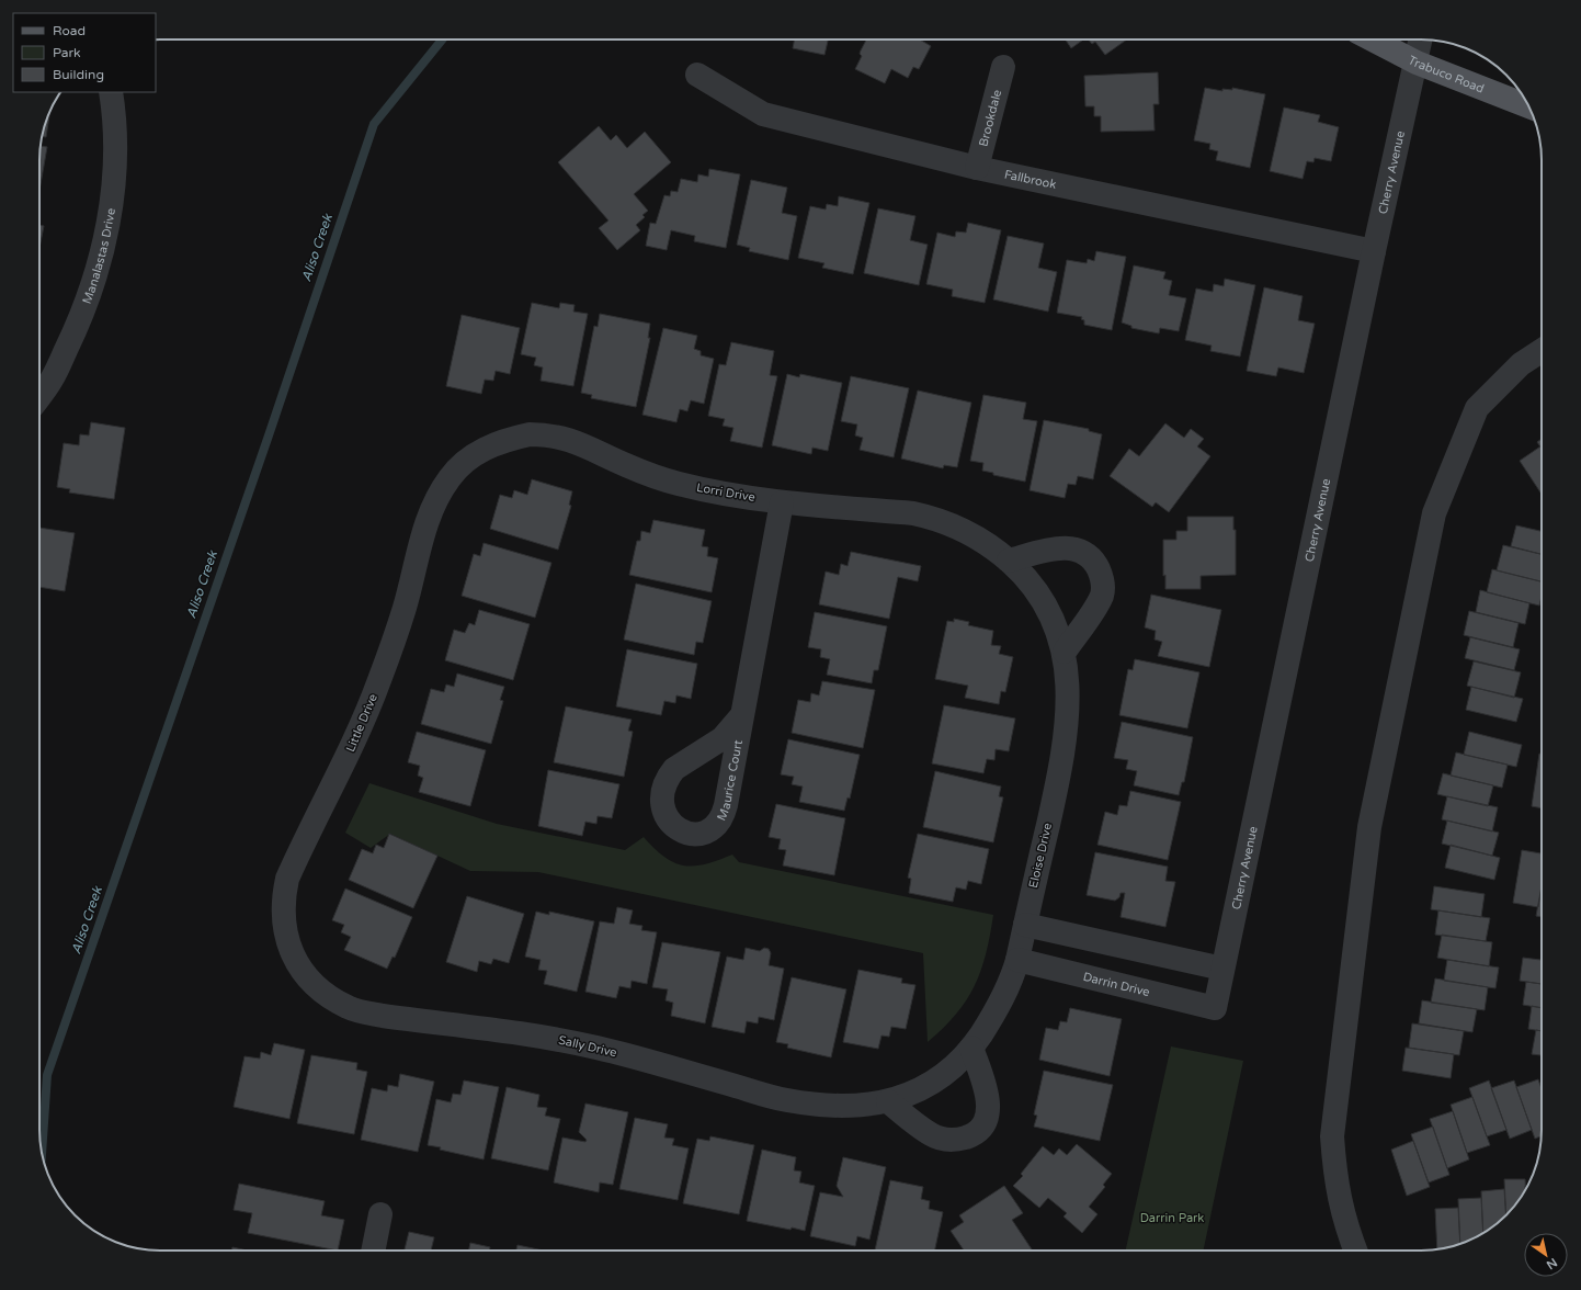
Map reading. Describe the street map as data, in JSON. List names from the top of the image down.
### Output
{
  "streets": {
    "main road": ["Trabuco Road"],
    "street": [
      "Brookdale",
      "Cherry Avenue",
      "Fallbrook",
      "Manalastas Drive",
      "Lorri Drive",
      "Little Drive",
      "Maurice Court",
      "Eloise Drive",
      "Darrin Drive",
      "Sally Drive"
    ]
  },
  "crossings": [
    ["Trabuco Road", "Cherry Avenue"],
    ["Brookdale", "Fallbrook"],
    ["Cherry Avenue", "Fallbrook"],
    ["Cherry Avenue", "Darrin Drive"],
    ["Lorri Drive", "Little Drive"],
    ["Lorri Drive", "Maurice Court"],
    ["Lorri Drive", "Eloise Drive"],
    ["Little Drive", "Sally Drive"],
    ["Eloise Drive", "Darrin Drive"],
    ["Eloise Drive", "Sally Drive"]
  ],
  "water": ["Aliso Creek"],
  "parks": ["Darrin Park"],
  "legend": ["Road", "Park", "Building"],
  "north": "bottom right"
}
